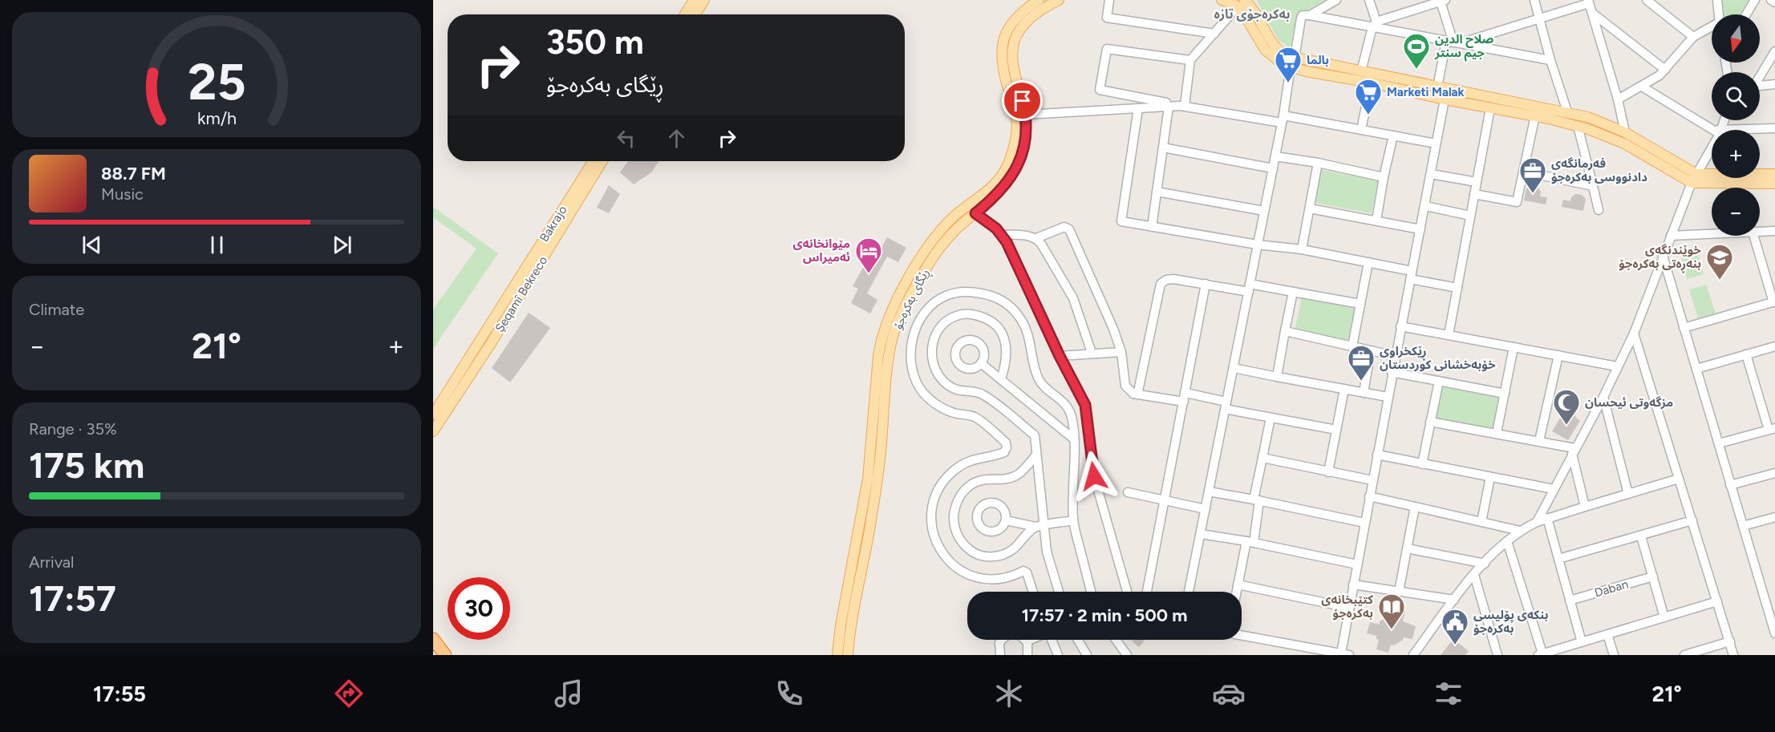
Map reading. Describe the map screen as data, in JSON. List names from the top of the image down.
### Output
{
  "streets": {
    "main road": ["Bakrajo", "Şeqamî Bekreco", "ڕێگای بەکرەجۆ"],
    "street": ["Daban"]
  },
  "districts": ["بەکرەجۆی تازە"],
  "places": {
    "sports": ["صلاح الدين جيم سنتر"],
    "supermarket": ["بالما", "Marketi Malak"],
    "office": ["فەرمانگەی دادنووسی بەکرەجۆ", "ڕێکخراوی خۆبەخشانی کوردستان"],
    "hotel": ["مێوانخانەی ئەمیراس"],
    "school or university": ["خوێندنگەی بنەڕەتی بەکرەجۆ"],
    "mosque": ["مزگەوتی ئیحسان"],
    "library": ["کتێبخانەی بەکرەجۆ"],
    "public building": ["بنکەی پۆلیسی بەکرەجۆ"]
  },
  "north": "bottom",
  "page": {
    "map_buttons": ["+", "−"],
    "turn": ["350 m", "ڕێگای بەکرەجۆ"],
    "song": ["88.7 FM", "Music"],
    "tile": [
      "Climate",
      ["Range · 35%", "175 km"],
      ["Arrival", "17:57"]
    ],
    "heat": ["−", "21°", "+"],
    "limit": "30",
    "trip": "17:57 · 2 min · 500 m",
    "tabs": ["17:55", "21°"],
    "gauge": ["25", "km/h"]
  }
}
